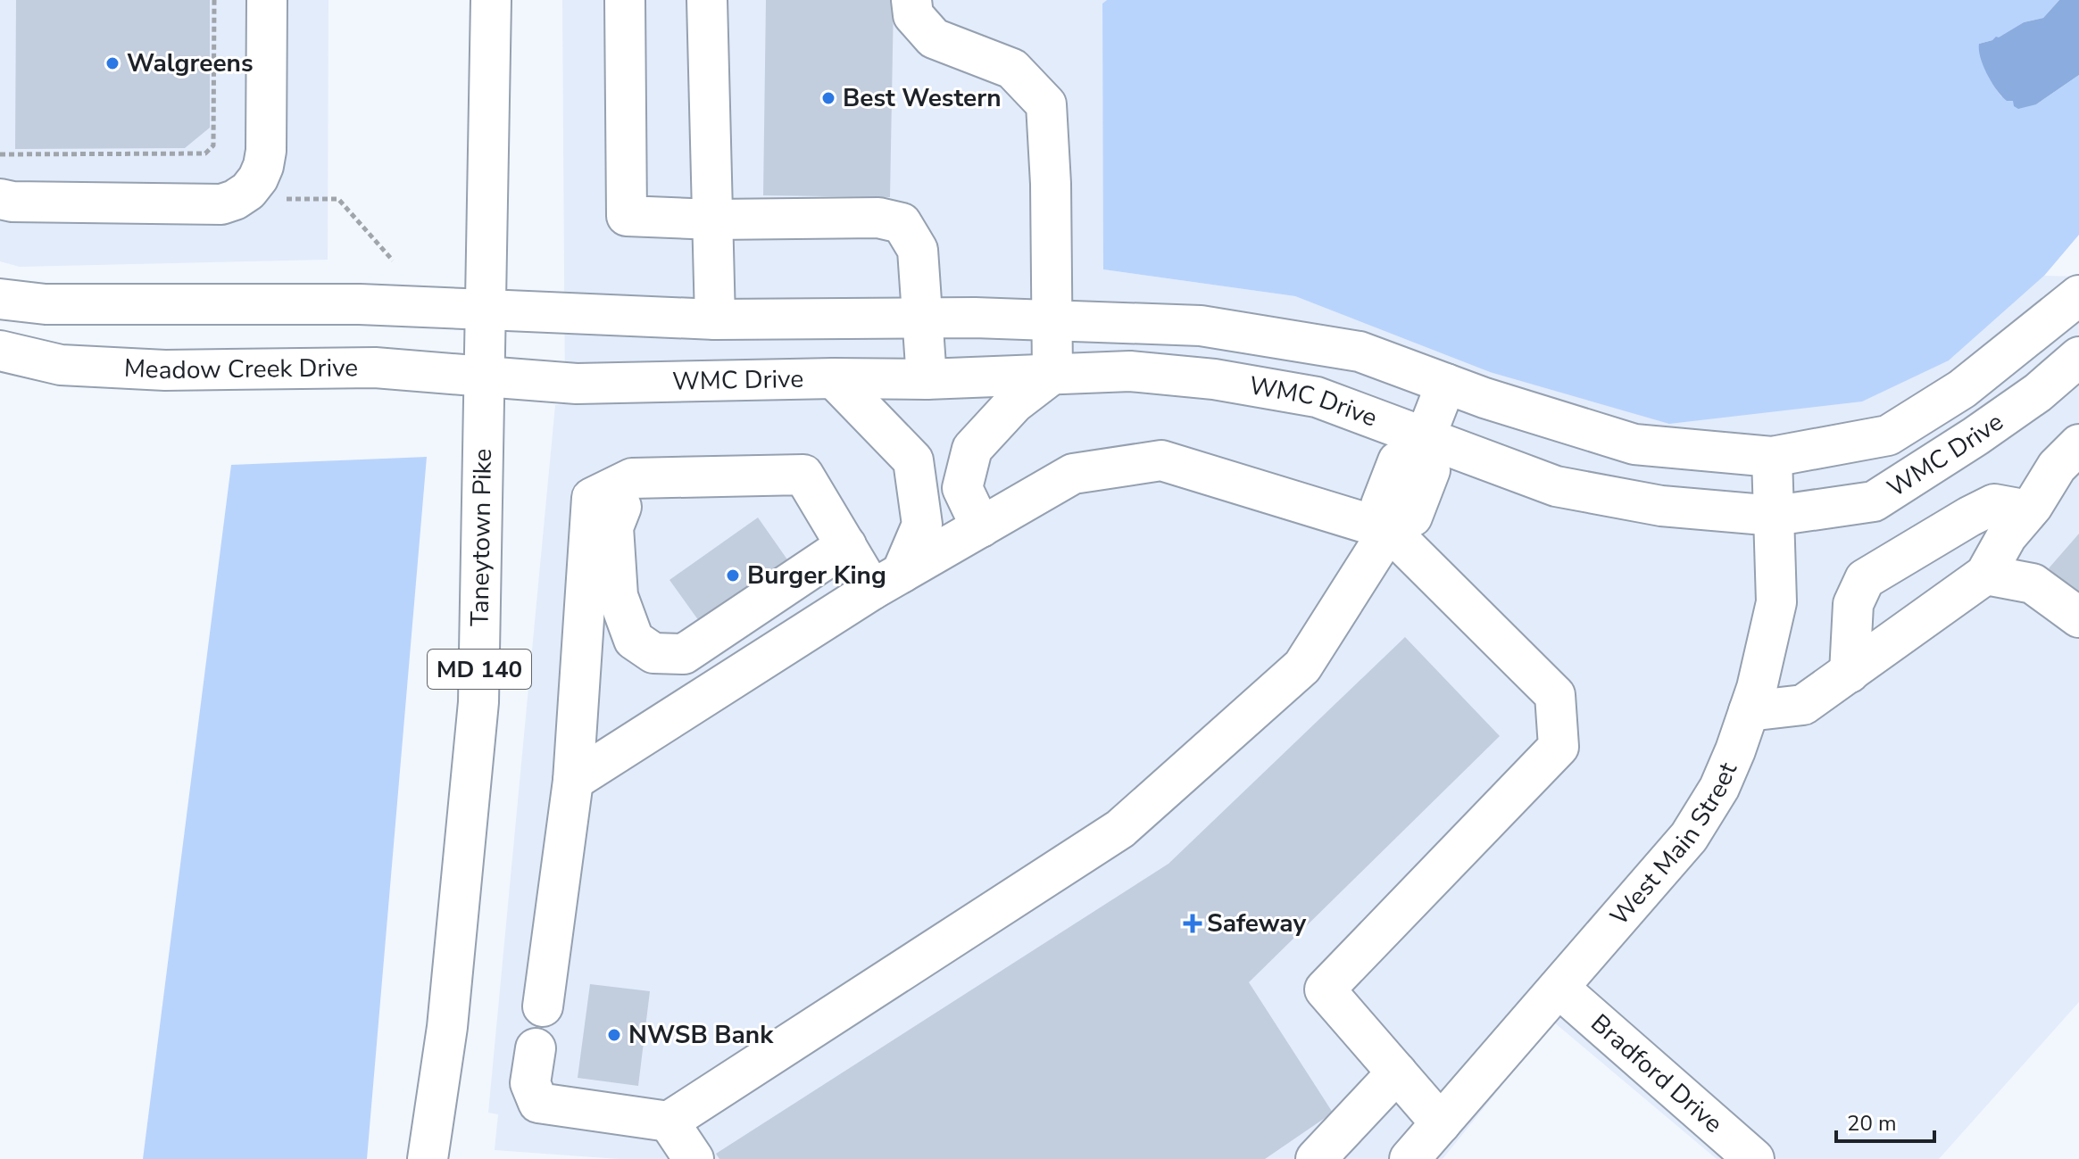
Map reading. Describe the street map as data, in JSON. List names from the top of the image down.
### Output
{
  "streets": {
    "main road": [
      "Meadow Creek Drive",
      "WMC Drive",
      "Taneytown Pike",
      "MD 140",
      "West Main Street",
      "Bradford Drive"
    ]
  },
  "crossings": [
    ["Meadow Creek Drive", "WMC Drive"],
    ["Meadow Creek Drive", "Taneytown Pike"],
    ["WMC Drive", "Taneytown Pike"],
    ["WMC Drive", "West Main Street"],
    ["West Main Street", "Bradford Drive"]
  ],
  "places": {
    "other": [
      "Walgreens",
      "Best Western",
      "Burger King",
      "NWSB Bank"
    ],
    "health": ["Safeway"]
  },
  "scale_bar": "20 m"
}
